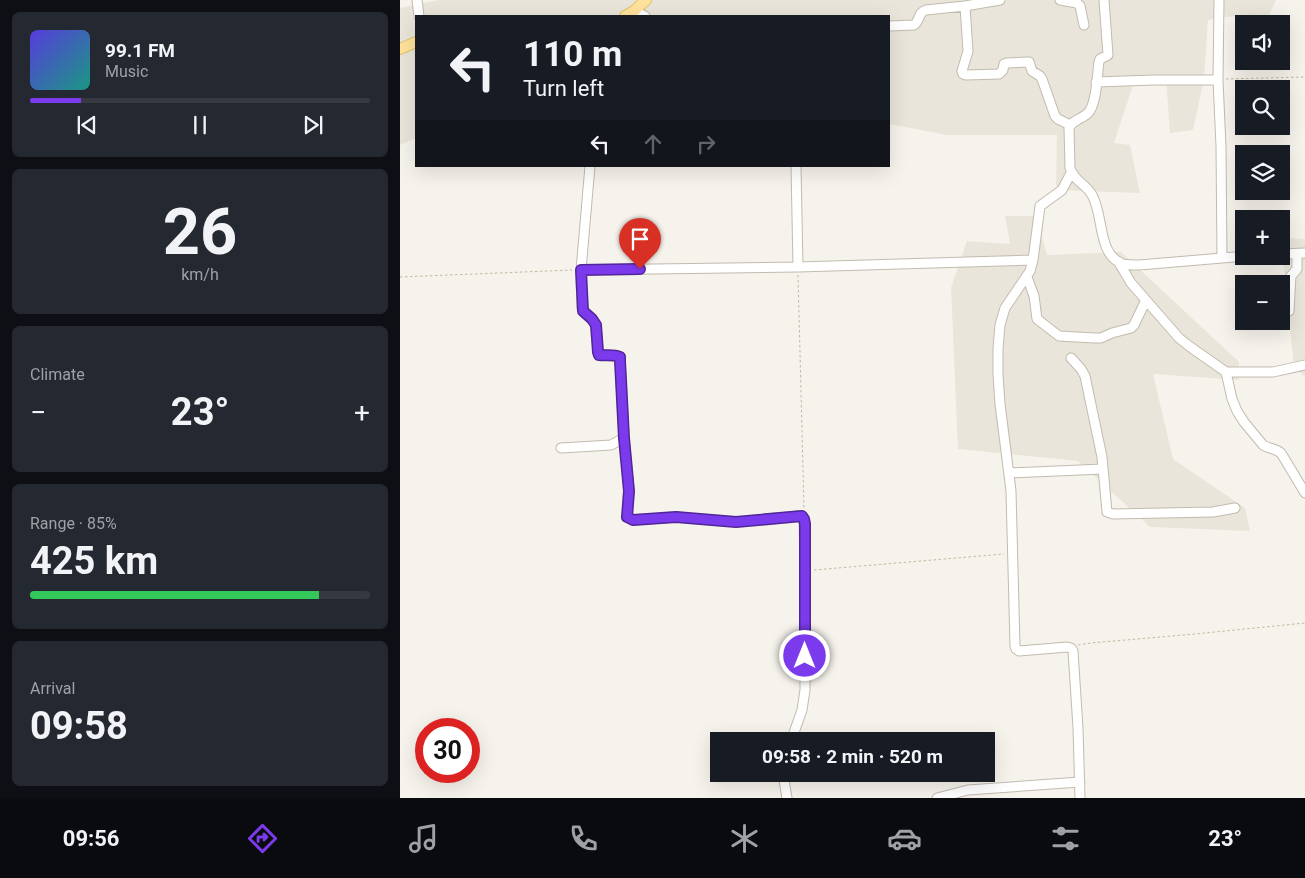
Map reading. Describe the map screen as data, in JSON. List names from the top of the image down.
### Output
{
  "page": {
    "map_buttons": ["+", "−"],
    "turn": ["110 m", "Turn left"],
    "song": ["99.1 FM", "Music"],
    "tile": [
      ["26", "km/h"],
      "Climate",
      ["Range · 85%", "425 km"],
      ["Arrival", "09:58"]
    ],
    "heat": ["−", "23°", "+"],
    "limit": "30",
    "trip": "09:58 · 2 min · 520 m",
    "tabs": ["09:56", "23°"]
  }
}
